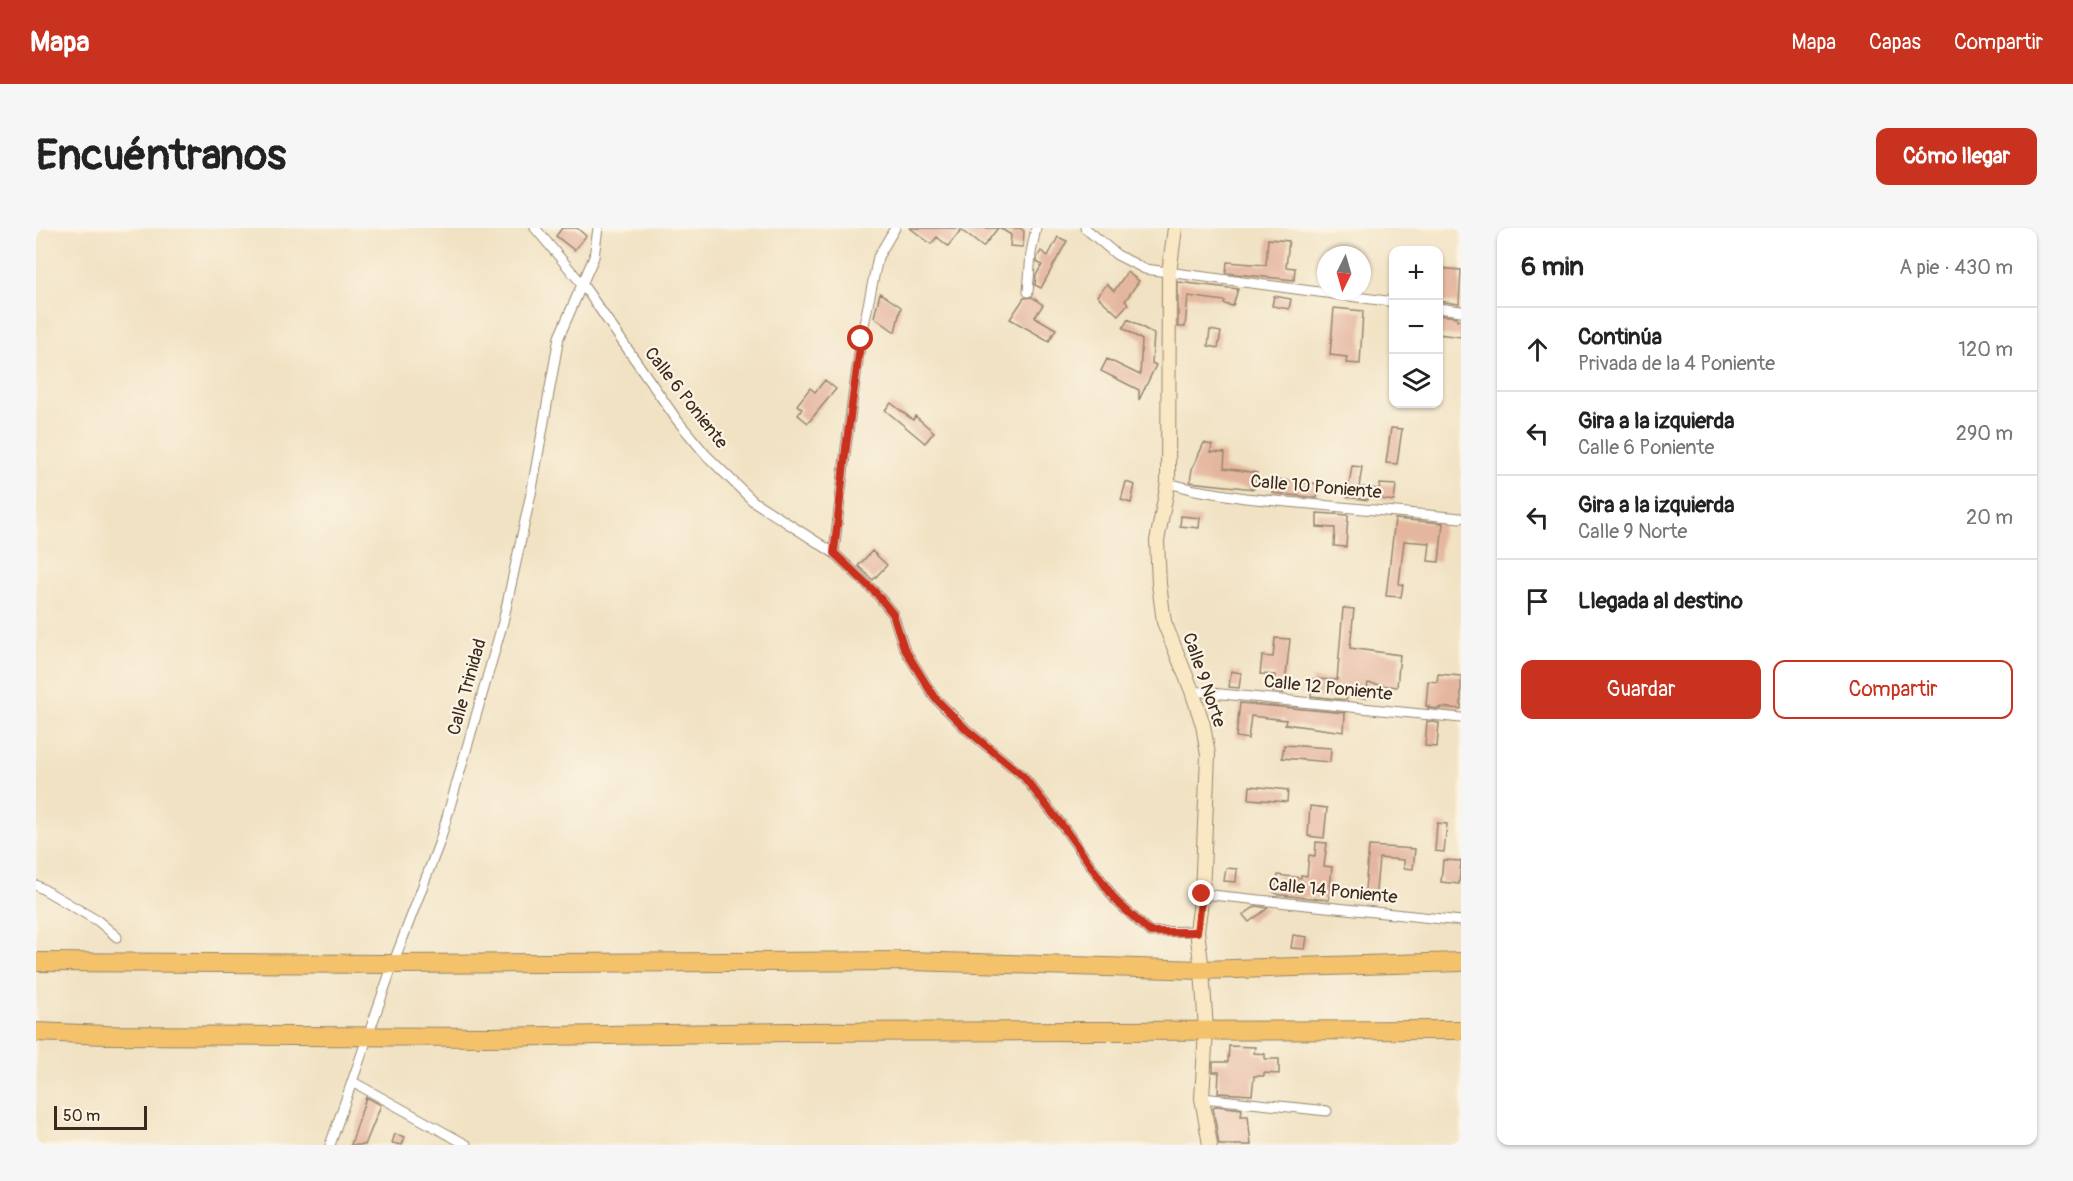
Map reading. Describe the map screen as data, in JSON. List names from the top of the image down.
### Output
{
  "streets": {
    "street": [
      "Calle 6 Poniente",
      "Calle 10 Poniente",
      "Calle 9 Norte",
      "Calle Trinidad",
      "Calle 12 Poniente",
      "Calle 14 Poniente"
    ]
  },
  "crossings": [
    ["Calle 6 Poniente", "Calle 9 Norte"],
    ["Calle 6 Poniente", "Calle Trinidad"],
    ["Calle 10 Poniente", "Calle 9 Norte"],
    ["Calle 9 Norte", "Calle 12 Poniente"],
    ["Calle 9 Norte", "Calle 14 Poniente"]
  ],
  "scale_bar": "50 m",
  "north": "bottom",
  "page": {
    "header": "Mapa",
    "nav": ["Mapa", "Capas", "Compartir"],
    "buttons": [
      "Cómo llegar",
      ["Guardar", "Compartir"]
    ],
    "title": "Encuéntranos",
    "heading": ["6 min", "A pie · 430 m"],
    "map_buttons": ["+", "−"],
    "list": [
      ["Continúa", "Privada de la 4 Poniente", "120 m"],
      ["Gira a la izquierda", "Calle 6 Poniente", "290 m"],
      ["Gira a la izquierda", "Calle 9 Norte", "20 m"],
      "Llegada al destino"
    ],
    "scale": "50 m"
  }
}
